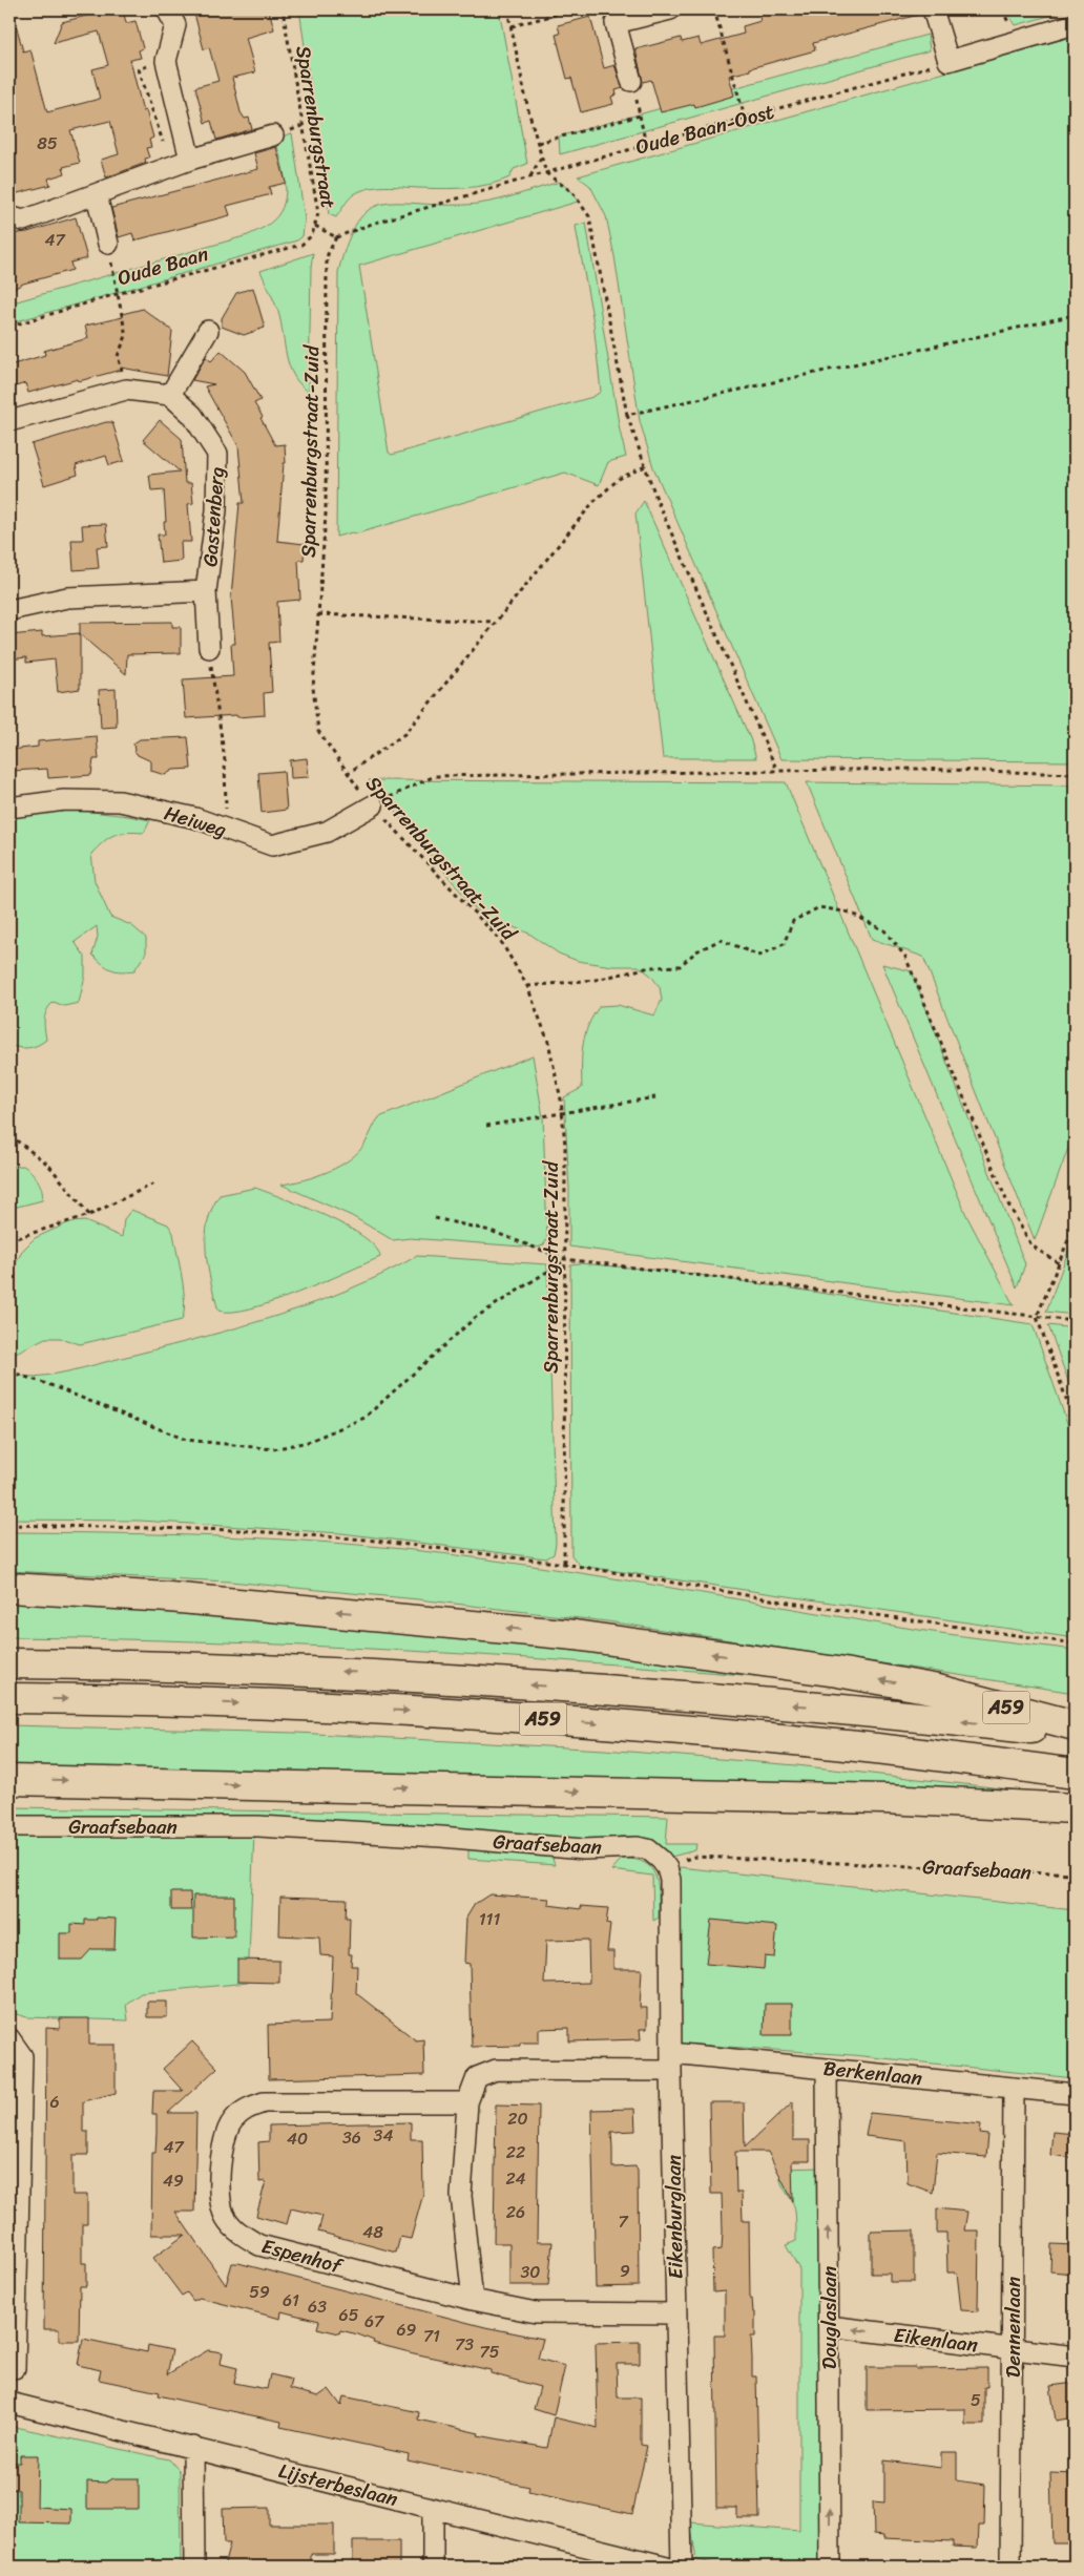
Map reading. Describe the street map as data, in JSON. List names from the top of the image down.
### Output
{
  "streets": {
    "highway": ["A59"],
    "street": [
      "Gastenberg",
      "Heiweg",
      "Graafsebaan",
      "Berkenlaan",
      "Eikenburglaan",
      "Espenhof",
      "Douglaslaan",
      "Dennenlaan",
      "Eikenlaan",
      "Lijsterbeslaan"
    ],
    "path": [
      "Sparrenburgstraat",
      "Oude Baan-Oost",
      "Oude Baan",
      "Sparrenburgstraat-Zuid"
    ]
  },
  "crossings": [
    ["Sparrenburgstraat", "Oude Baan-Oost"],
    ["Sparrenburgstraat", "Oude Baan"],
    ["Sparrenburgstraat", "Sparrenburgstraat-Zuid"],
    ["Oude Baan-Oost", "Sparrenburgstraat-Zuid"],
    ["Sparrenburgstraat-Zuid", "Heiweg"],
    ["Graafsebaan", "Eikenburglaan"],
    ["Berkenlaan", "Eikenburglaan"],
    ["Berkenlaan", "Douglaslaan"],
    ["Berkenlaan", "Dennenlaan"],
    ["Eikenburglaan", "Espenhof"],
    ["Douglaslaan", "Eikenlaan"],
    ["Dennenlaan", "Eikenlaan"]
  ],
  "one_way": ["Douglaslaan", "Eikenlaan"],
  "house_numbers": [
    "85",
    "47",
    "111",
    "6",
    "20",
    "34",
    "36",
    "40",
    "47",
    "22",
    "24",
    "49",
    "26",
    "7",
    "48",
    "9",
    "30",
    "59",
    "61",
    "63",
    "65",
    "67",
    "69",
    "71",
    "73",
    "75",
    "5"
  ]
}
